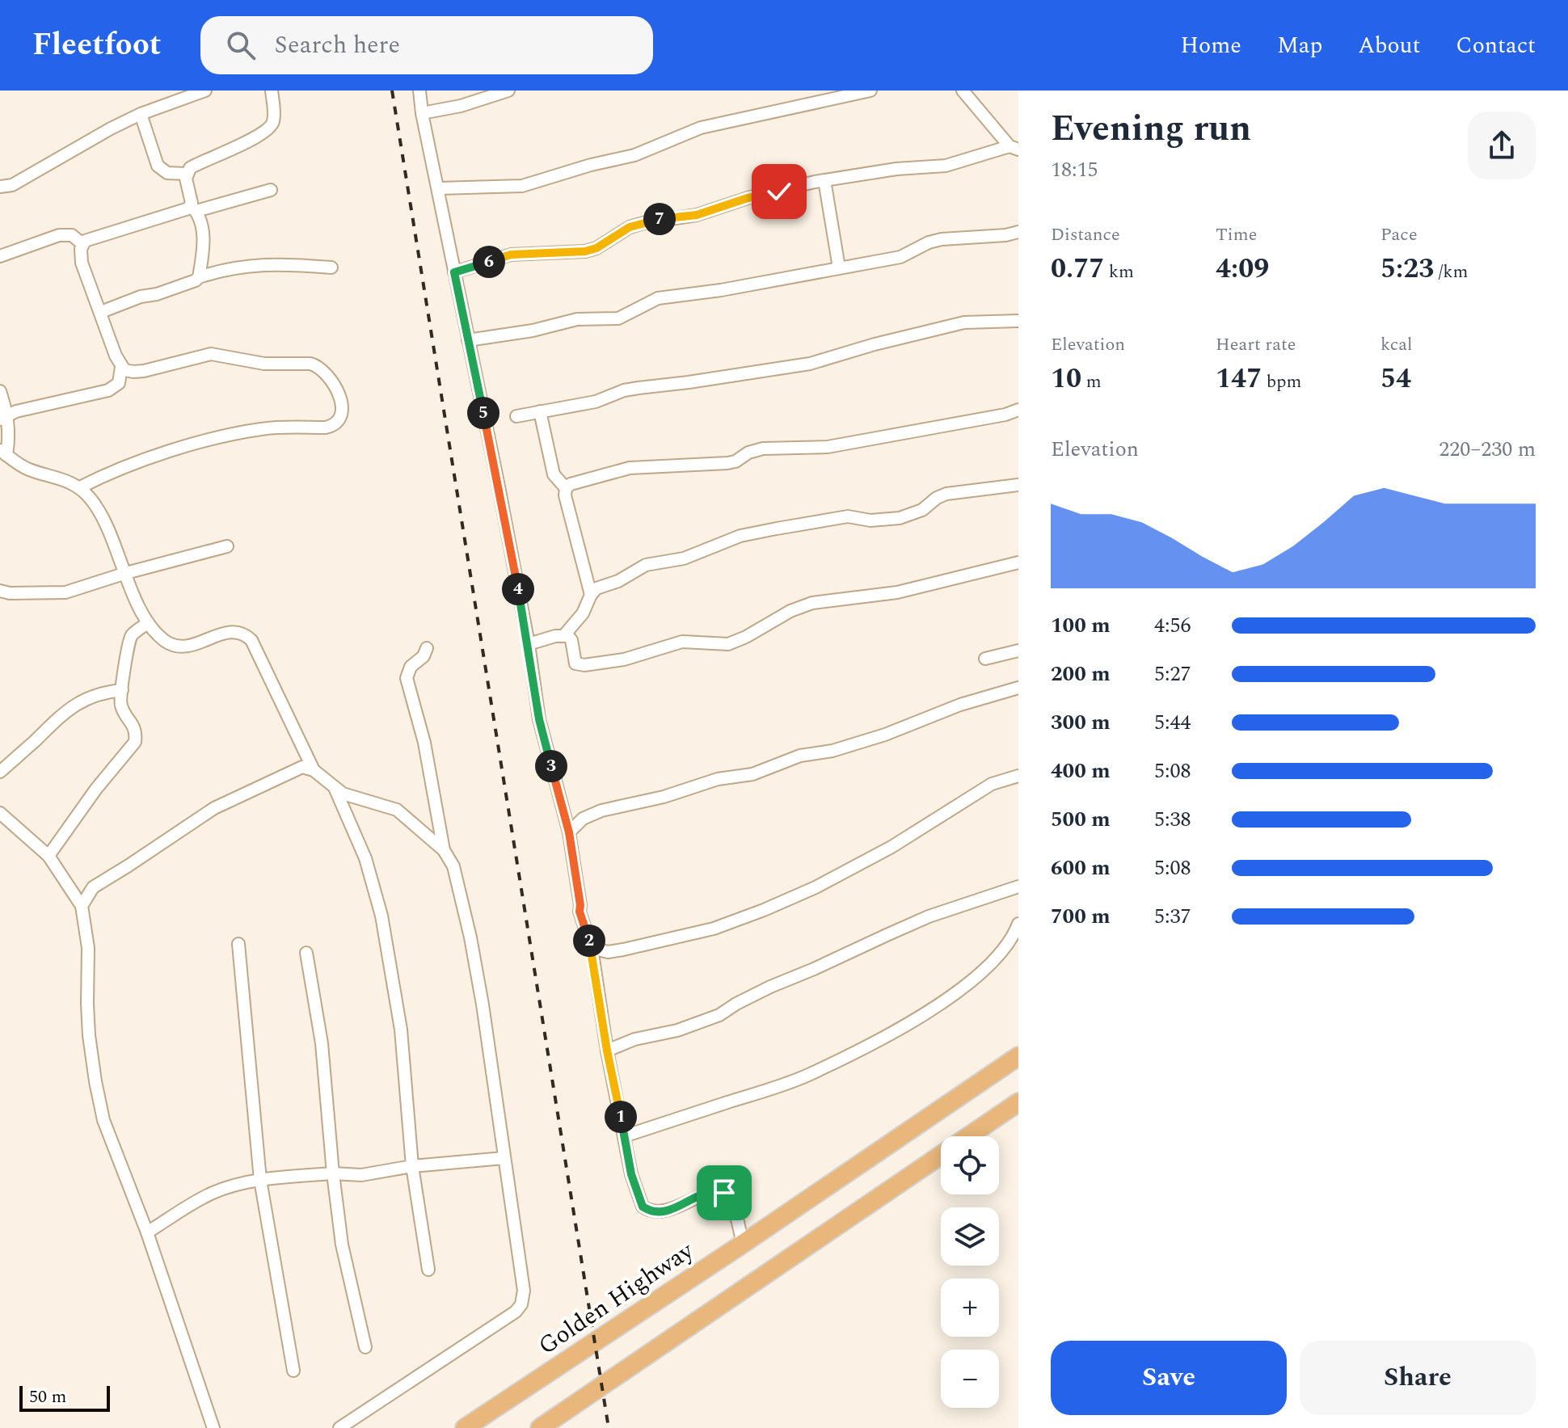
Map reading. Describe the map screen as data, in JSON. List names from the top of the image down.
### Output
{
  "streets": {
    "main road": ["Golden Highway"]
  },
  "scale_bar": "50 m",
  "page": {
    "header": "Fleetfoot",
    "search": "Search here",
    "nav": [
      "Home",
      "Map",
      "About",
      "Contact"
    ],
    "heading": ["Evening run", "18:15"],
    "stats": [
      ["Distance", "0.77 km"],
      ["Time", "4:09"],
      ["Pace", "5:23 /km"],
      ["Elevation", "10 m"],
      ["Heart rate", "147 bpm"],
      ["kcal", "54"]
    ],
    "pins": [
      "7",
      "6",
      "5",
      "4",
      "3",
      "2",
      "1"
    ],
    "chart": ["Elevation", "220–230 m"],
    "list": [
      {
        "name": "100 m",
        "note": "4:56"
      },
      {
        "name": "200 m",
        "note": "5:27"
      },
      {
        "name": "300 m",
        "note": "5:44"
      },
      {
        "name": "400 m",
        "note": "5:08"
      },
      {
        "name": "500 m",
        "note": "5:38"
      },
      {
        "name": "600 m",
        "note": "5:08"
      },
      {
        "name": "700 m",
        "note": "5:37"
      }
    ],
    "map_buttons": ["+", "−"],
    "buttons": ["Save", "Share"],
    "scale": "50 m"
  }
}
